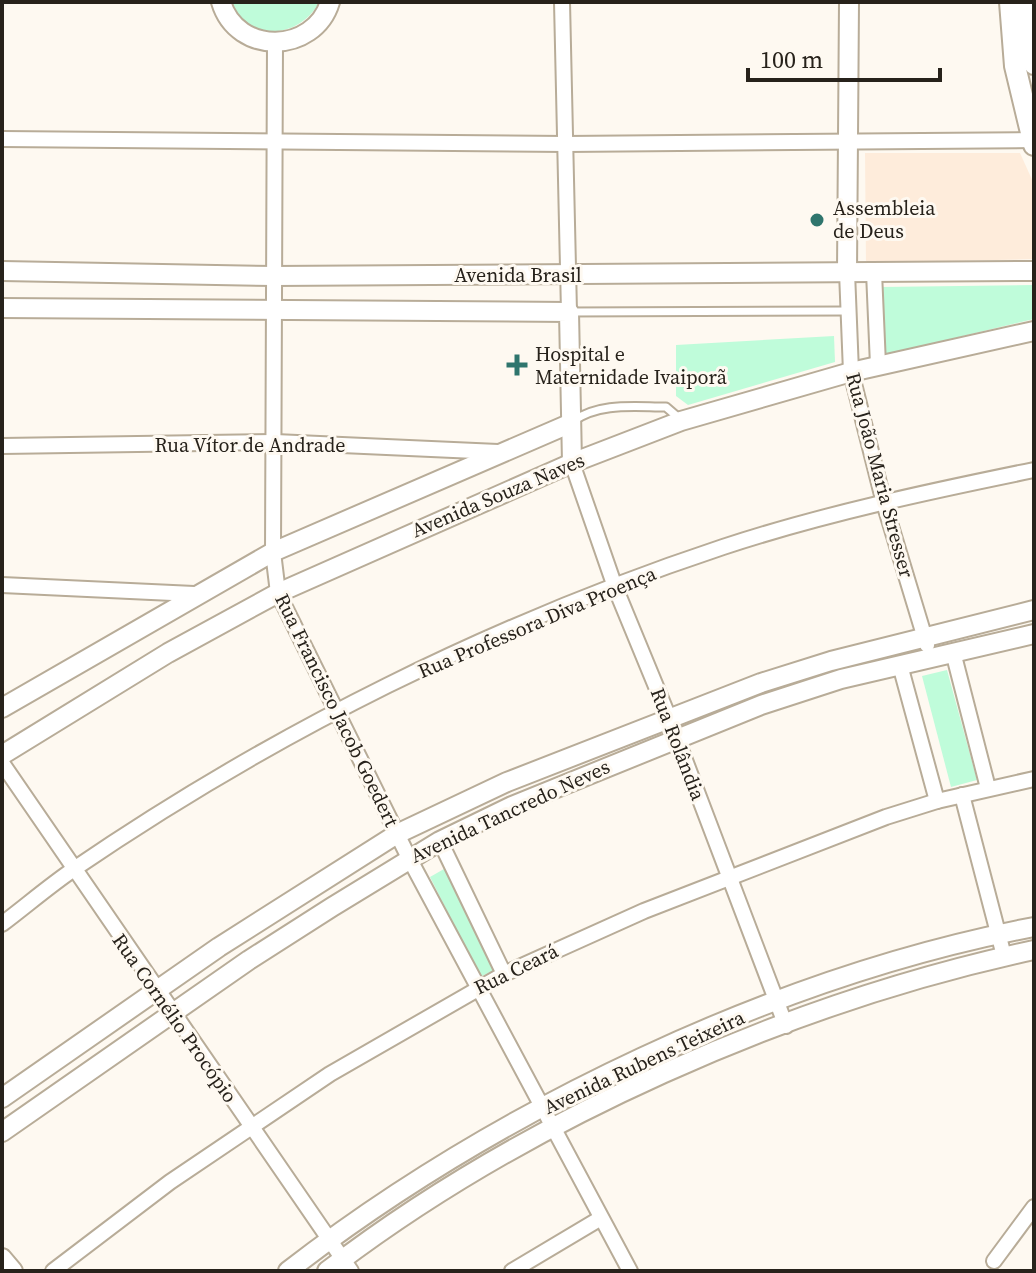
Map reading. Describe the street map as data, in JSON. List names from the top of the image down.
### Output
{
  "streets": {
    "street": [
      "Avenida Brasil",
      "Rua Vítor de Andrade",
      "Rua João Maria Stresser",
      "Avenida Souza Naves",
      "Rua Professora Diva Proença",
      "Rua Francisco Jacob Goedert",
      "Rua Rolândia",
      "Avenida Tancredo Neves",
      "Rua Ceará",
      "Rua Cornélio Procópio",
      "Avenida Rubens Teixeira"
    ]
  },
  "crossings": [
    ["Avenida Brasil", "Rua João Maria Stresser"],
    ["Avenida Brasil", "Rua Francisco Jacob Goedert"],
    ["Rua Vítor de Andrade", "Avenida Souza Naves"],
    ["Rua Vítor de Andrade", "Rua Francisco Jacob Goedert"],
    ["Rua João Maria Stresser", "Avenida Souza Naves"],
    ["Rua João Maria Stresser", "Rua Professora Diva Proença"],
    ["Rua João Maria Stresser", "Avenida Tancredo Neves"],
    ["Avenida Souza Naves", "Rua Francisco Jacob Goedert"],
    ["Avenida Souza Naves", "Rua Rolândia"],
    ["Rua Professora Diva Proença", "Rua Francisco Jacob Goedert"],
    ["Rua Professora Diva Proença", "Rua Rolândia"],
    ["Rua Professora Diva Proença", "Rua Cornélio Procópio"],
    ["Rua Francisco Jacob Goedert", "Avenida Tancredo Neves"],
    ["Rua Francisco Jacob Goedert", "Rua Ceará"],
    ["Rua Francisco Jacob Goedert", "Avenida Rubens Teixeira"],
    ["Rua Rolândia", "Avenida Tancredo Neves"],
    ["Rua Rolândia", "Rua Ceará"],
    ["Rua Rolândia", "Avenida Rubens Teixeira"],
    ["Avenida Tancredo Neves", "Rua Cornélio Procópio"],
    ["Rua Ceará", "Rua Cornélio Procópio"],
    ["Rua Cornélio Procópio", "Avenida Rubens Teixeira"]
  ],
  "places": {
    "other": ["Assembleia de Deus"],
    "health": ["Hospital e Maternidade Ivaiporã"]
  },
  "scale_bar": "100 m"
}
